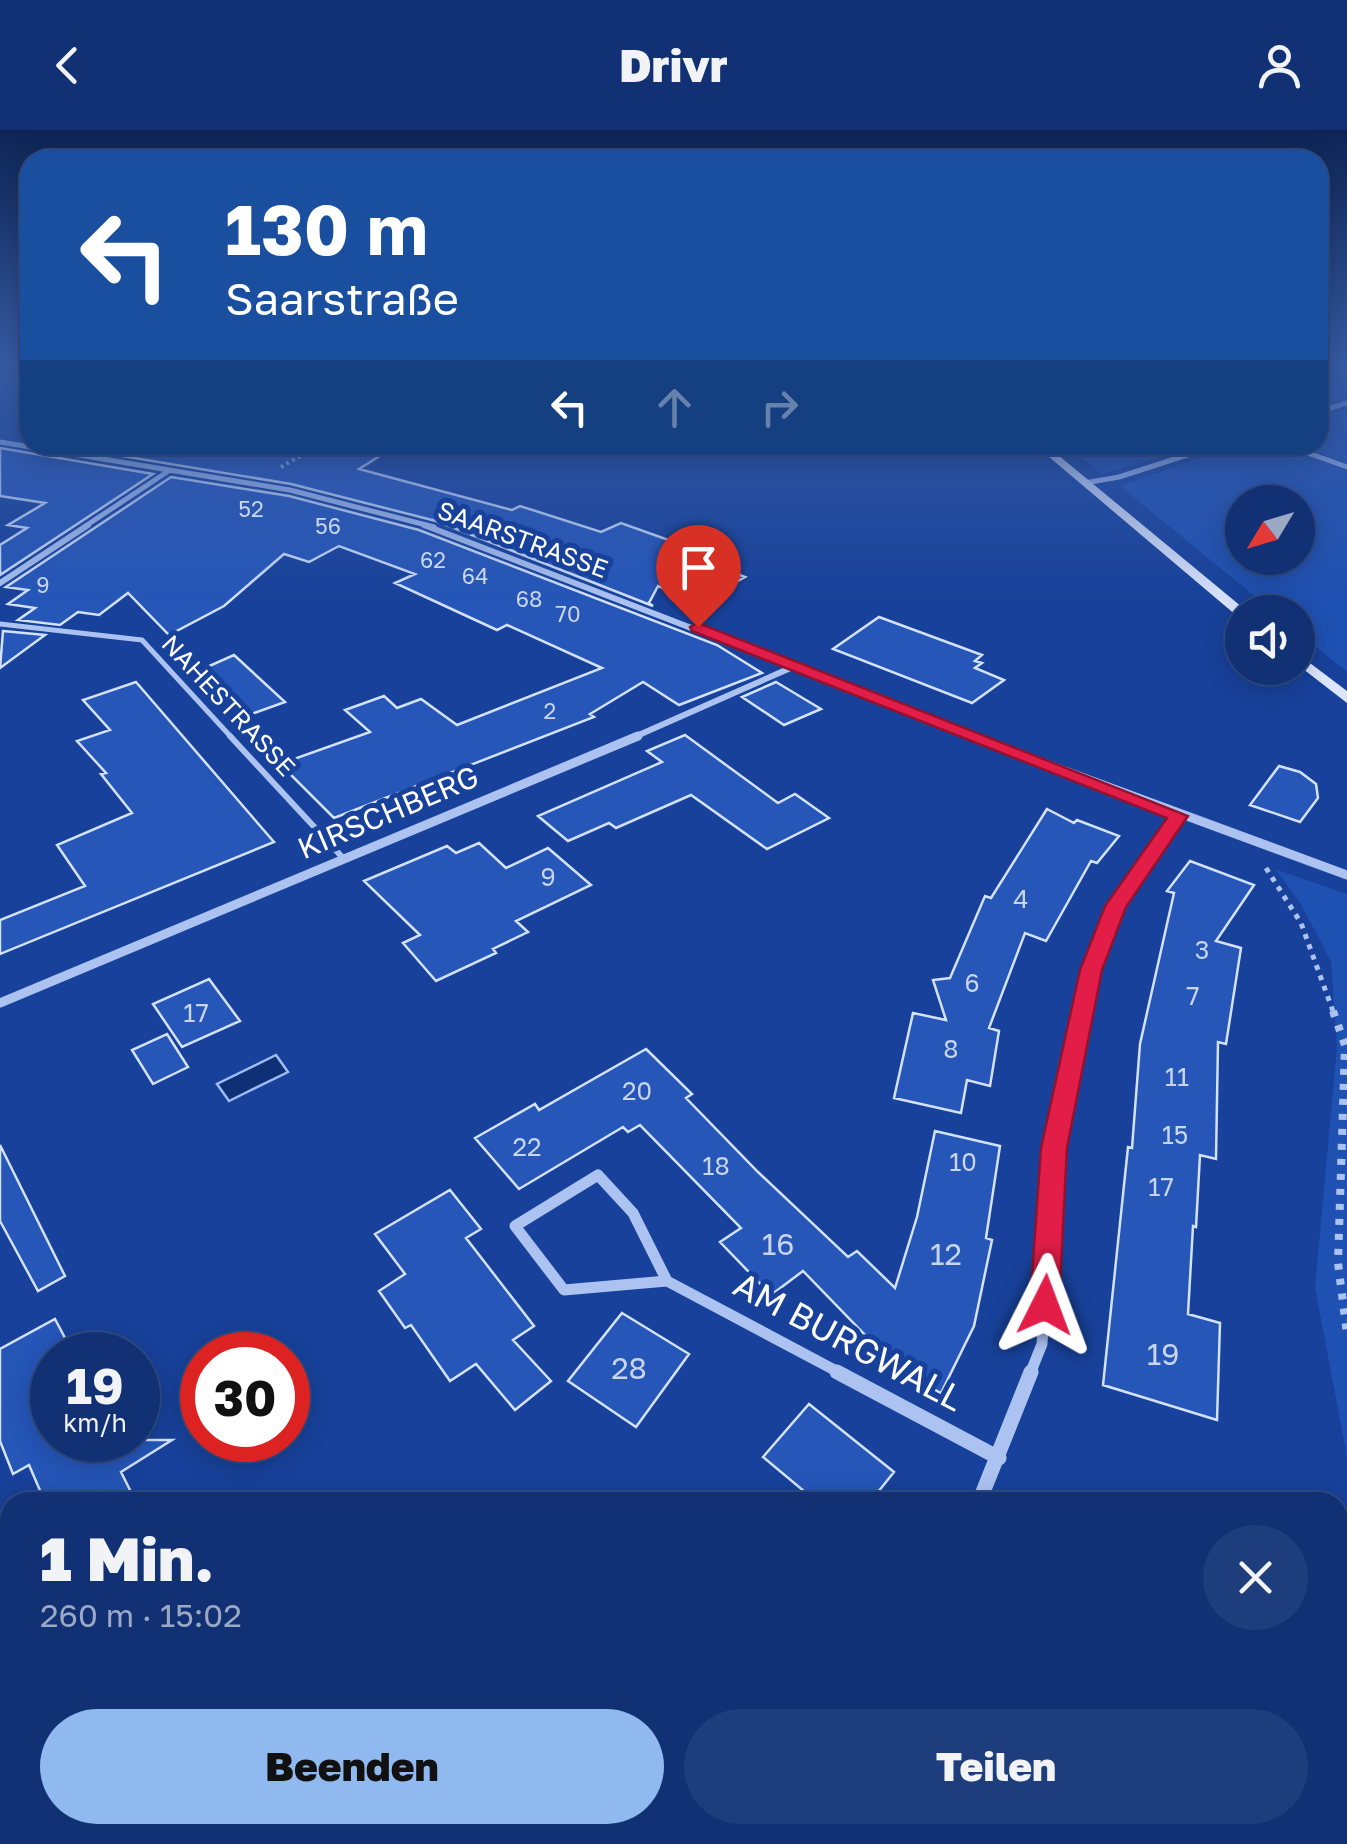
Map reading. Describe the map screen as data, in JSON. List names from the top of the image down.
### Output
{
  "streets": {
    "street": ["SAARSTRASSE", "KIRSCHBERG", "AM BURGWALL"],
    "lane": ["NAHESTRASSE"]
  },
  "crossings": [
    ["SAARSTRASSE", "KIRSCHBERG"],
    ["NAHESTRASSE", "KIRSCHBERG"]
  ],
  "house_numbers": [
    "52",
    "56",
    "62",
    "64",
    "9",
    "68",
    "70",
    "2",
    "9",
    "4",
    "3",
    "6",
    "7",
    "17",
    "8",
    "11",
    "20",
    "15",
    "22",
    "10",
    "18",
    "17",
    "16",
    "12",
    "19",
    "28"
  ],
  "north": "bottom left",
  "page": {
    "header": "Drivr",
    "turn": ["130 m", "Saarstraße"],
    "speed": "19 km/h",
    "limit": "30",
    "heading": ["1 Min.", "260 m · 15:02"],
    "buttons": ["Beenden", "Teilen"]
  }
}
